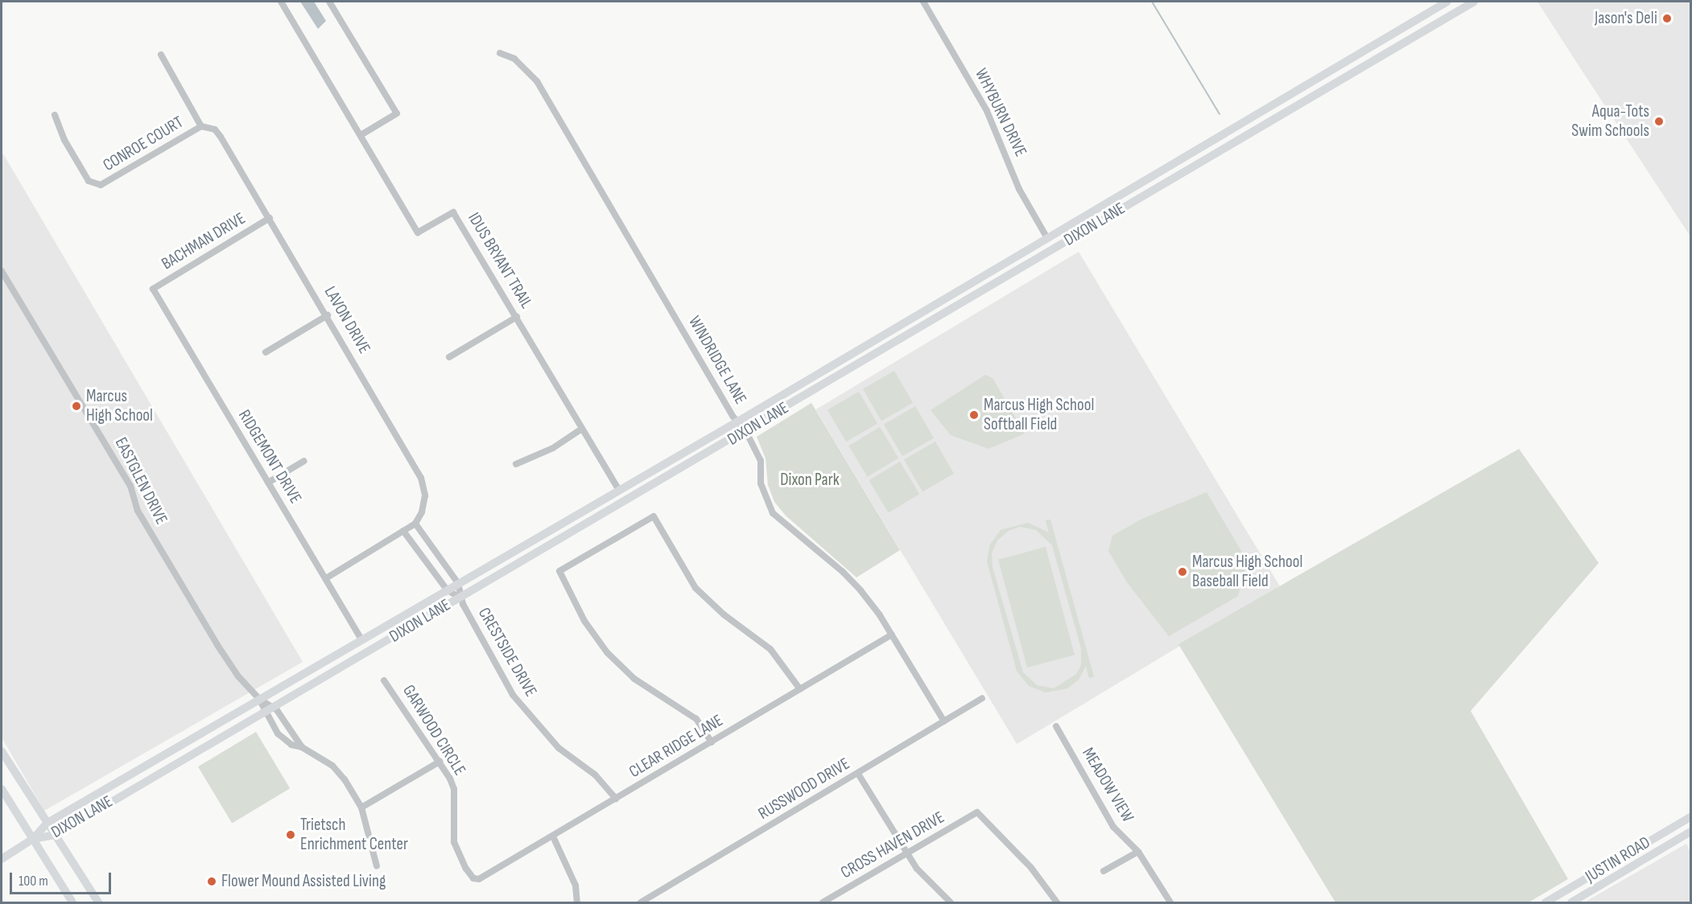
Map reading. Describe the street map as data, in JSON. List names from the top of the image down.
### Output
{
  "streets": {
    "main road": ["DIXON LANE", "JUSTIN ROAD"],
    "street": [
      "WHYBURN DRIVE",
      "CONROE COURT",
      "BACHMAN DRIVE",
      "IDUS BRYANT TRAIL",
      "LAVON DRIVE",
      "WINDRIDGE LANE",
      "RIDGEMONT DRIVE",
      "EASTGLEN DRIVE",
      "CRESTSIDE DRIVE",
      "GARWOOD CIRCLE",
      "CLEAR RIDGE LANE",
      "MEADOW VIEW",
      "RUSSWOOD DRIVE",
      "CROSS HAVEN DRIVE"
    ]
  },
  "crossings": [
    ["WHYBURN DRIVE", "DIXON LANE"],
    ["CONROE COURT", "LAVON DRIVE"],
    ["DIXON LANE", "IDUS BRYANT TRAIL"],
    ["DIXON LANE", "WINDRIDGE LANE"],
    ["DIXON LANE", "RIDGEMONT DRIVE"],
    ["DIXON LANE", "EASTGLEN DRIVE"],
    ["DIXON LANE", "CRESTSIDE DRIVE"],
    ["BACHMAN DRIVE", "LAVON DRIVE"],
    ["BACHMAN DRIVE", "RIDGEMONT DRIVE"],
    ["WINDRIDGE LANE", "CLEAR RIDGE LANE"],
    ["WINDRIDGE LANE", "RUSSWOOD DRIVE"],
    ["CRESTSIDE DRIVE", "CLEAR RIDGE LANE"],
    ["GARWOOD CIRCLE", "CLEAR RIDGE LANE"]
  ],
  "parks": ["Dixon Park"],
  "places": [
    "Jason's Deli",
    "Aqua-Tots Swim Schools",
    "Marcus High School",
    "Marcus High School Softball Field",
    "Marcus High School Baseball Field",
    "Trietsch Enrichment Center",
    "Flower Mound Assisted Living"
  ],
  "scale_bar": "100 m"
}
